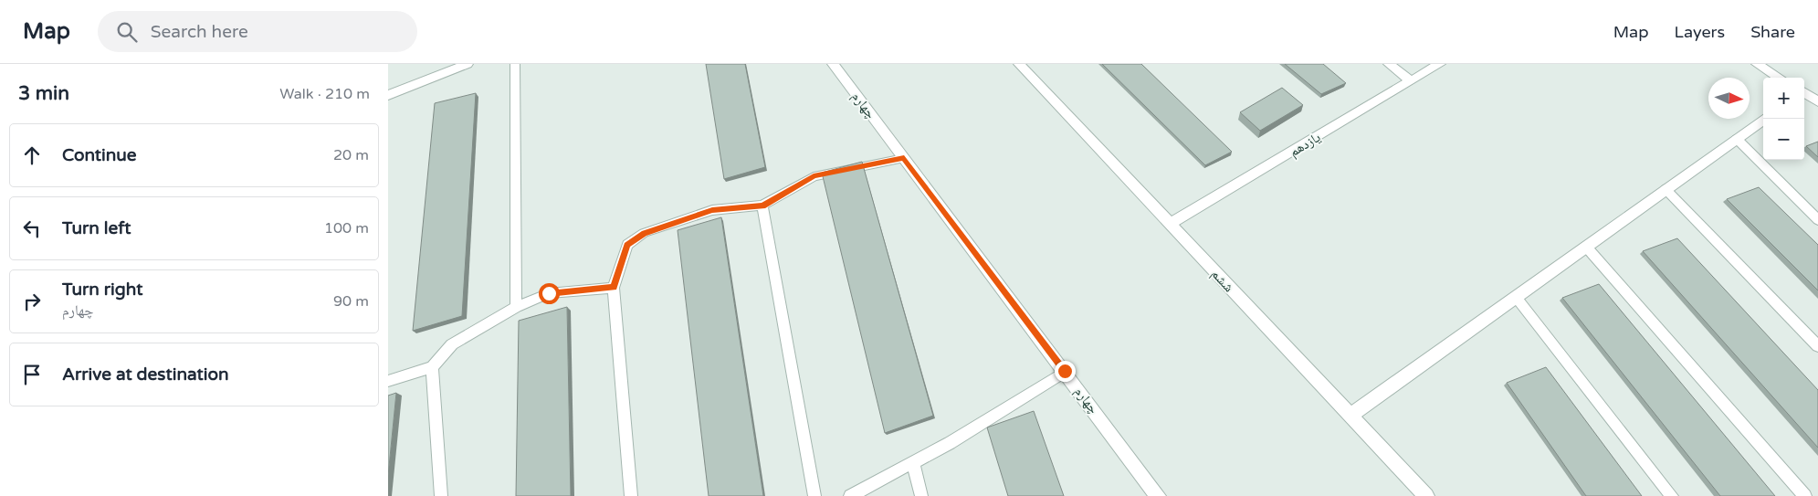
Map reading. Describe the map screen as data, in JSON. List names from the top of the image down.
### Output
{
  "streets": {
    "street": ["چهارم", "یازدهم", "ششم"]
  },
  "crossings": [
    ["یازدهم", "ششم"]
  ],
  "north": "right",
  "page": {
    "header": "Map",
    "search": "Search here",
    "nav": ["Map", "Layers", "Share"],
    "heading": ["3 min", "Walk · 210 m"],
    "map_buttons": ["+", "−"],
    "list": [
      ["Continue", "20 m"],
      ["Turn left", "100 m"],
      ["Turn right", "چهارم", "90 m"],
      "Arrive at destination"
    ]
  }
}
